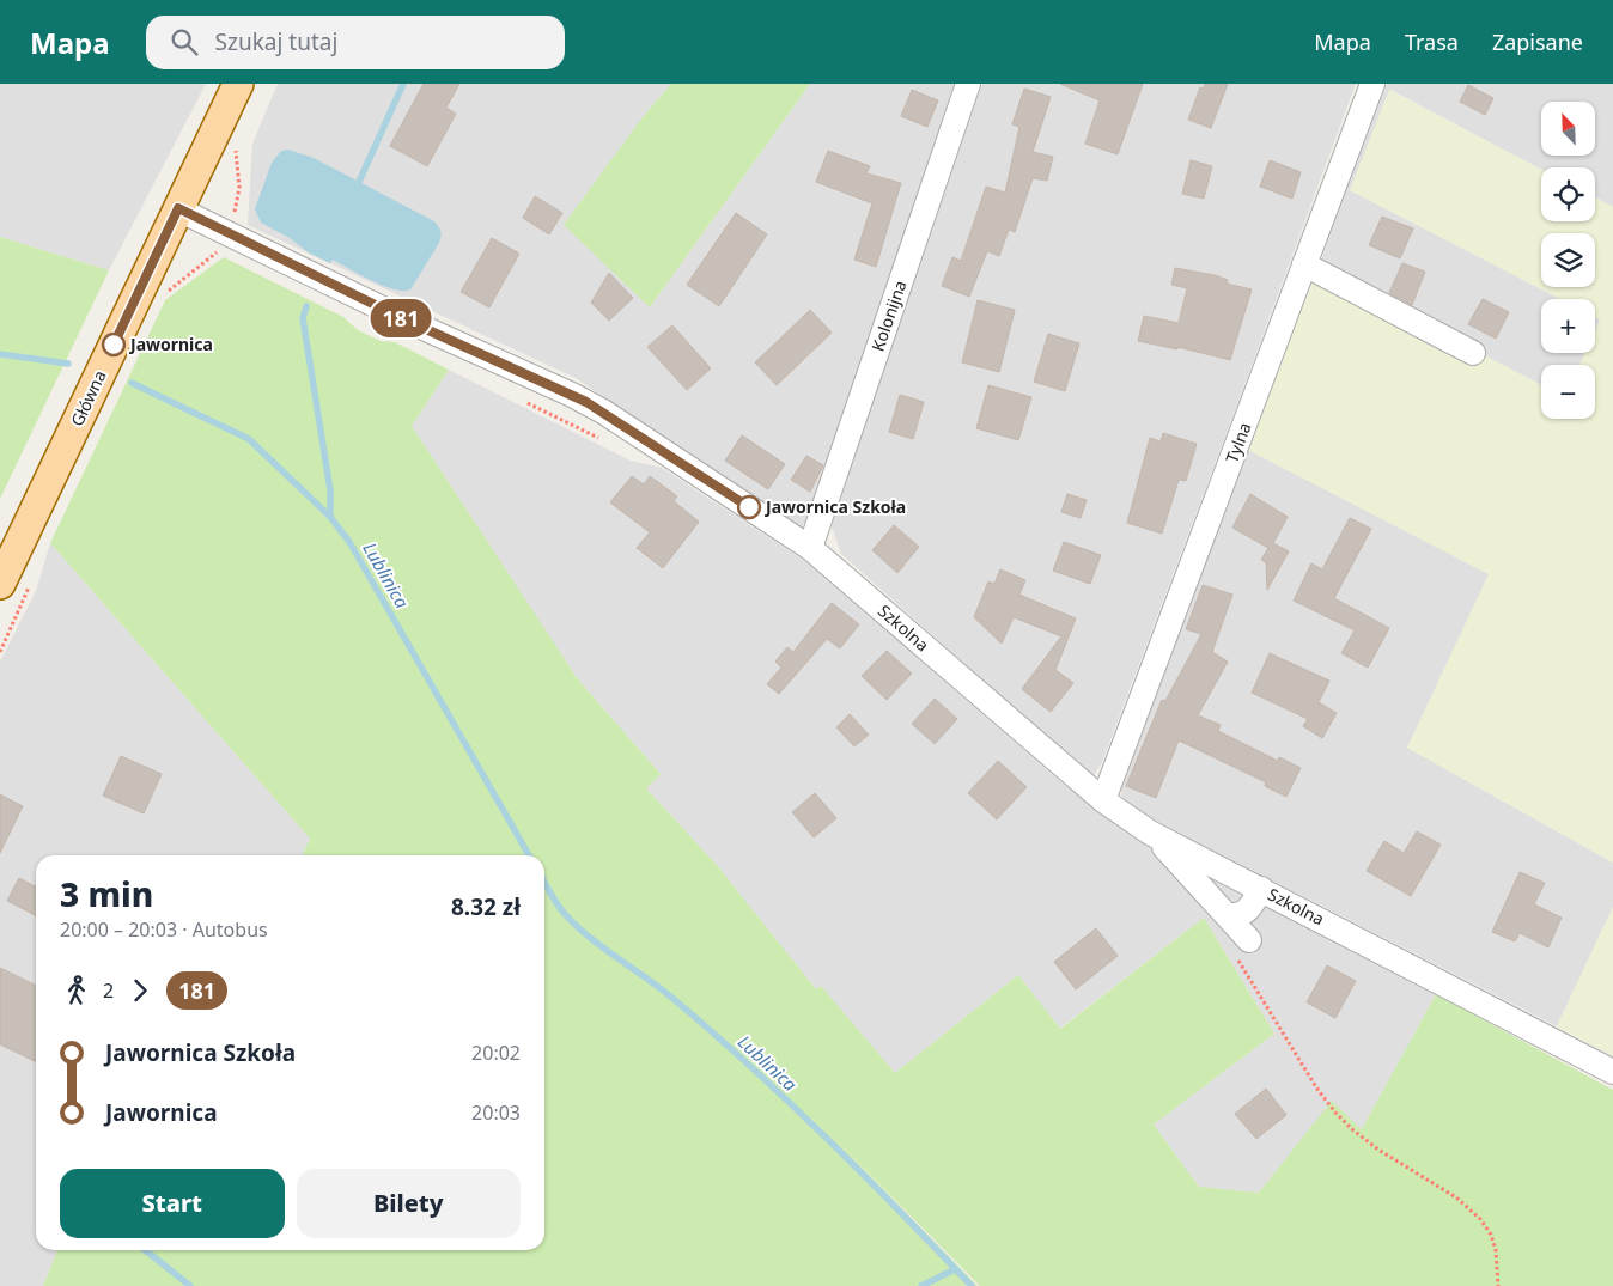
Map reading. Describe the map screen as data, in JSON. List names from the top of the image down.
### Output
{
  "streets": {
    "main road": ["Główna"],
    "street": ["Kolonijna", "Tylna", "Szkolna"]
  },
  "crossings": [
    ["Kolonijna", "Szkolna"],
    ["Główna", "Szkolna"],
    ["Tylna", "Szkolna"]
  ],
  "water": ["Lublinica"],
  "places": ["Jawornica", "Jawornica Szkoła"],
  "lines": ["bus line 181"],
  "north": "top left",
  "page": {
    "header": "Mapa",
    "search": "Szukaj tutaj",
    "nav": ["Mapa", "Trasa", "Zapisane"],
    "on_map": "181",
    "map_buttons": ["+", "−"],
    "heading": ["3 min", "20:00 – 20:03 · Autobus", "8.32 zł"],
    "legs": ["2", "181"],
    "list": [
      {
        "name": "Jawornica Szkoła",
        "value": "20:02"
      },
      {
        "name": "Jawornica",
        "value": "20:03"
      }
    ],
    "buttons": ["Start", "Bilety"]
  }
}
